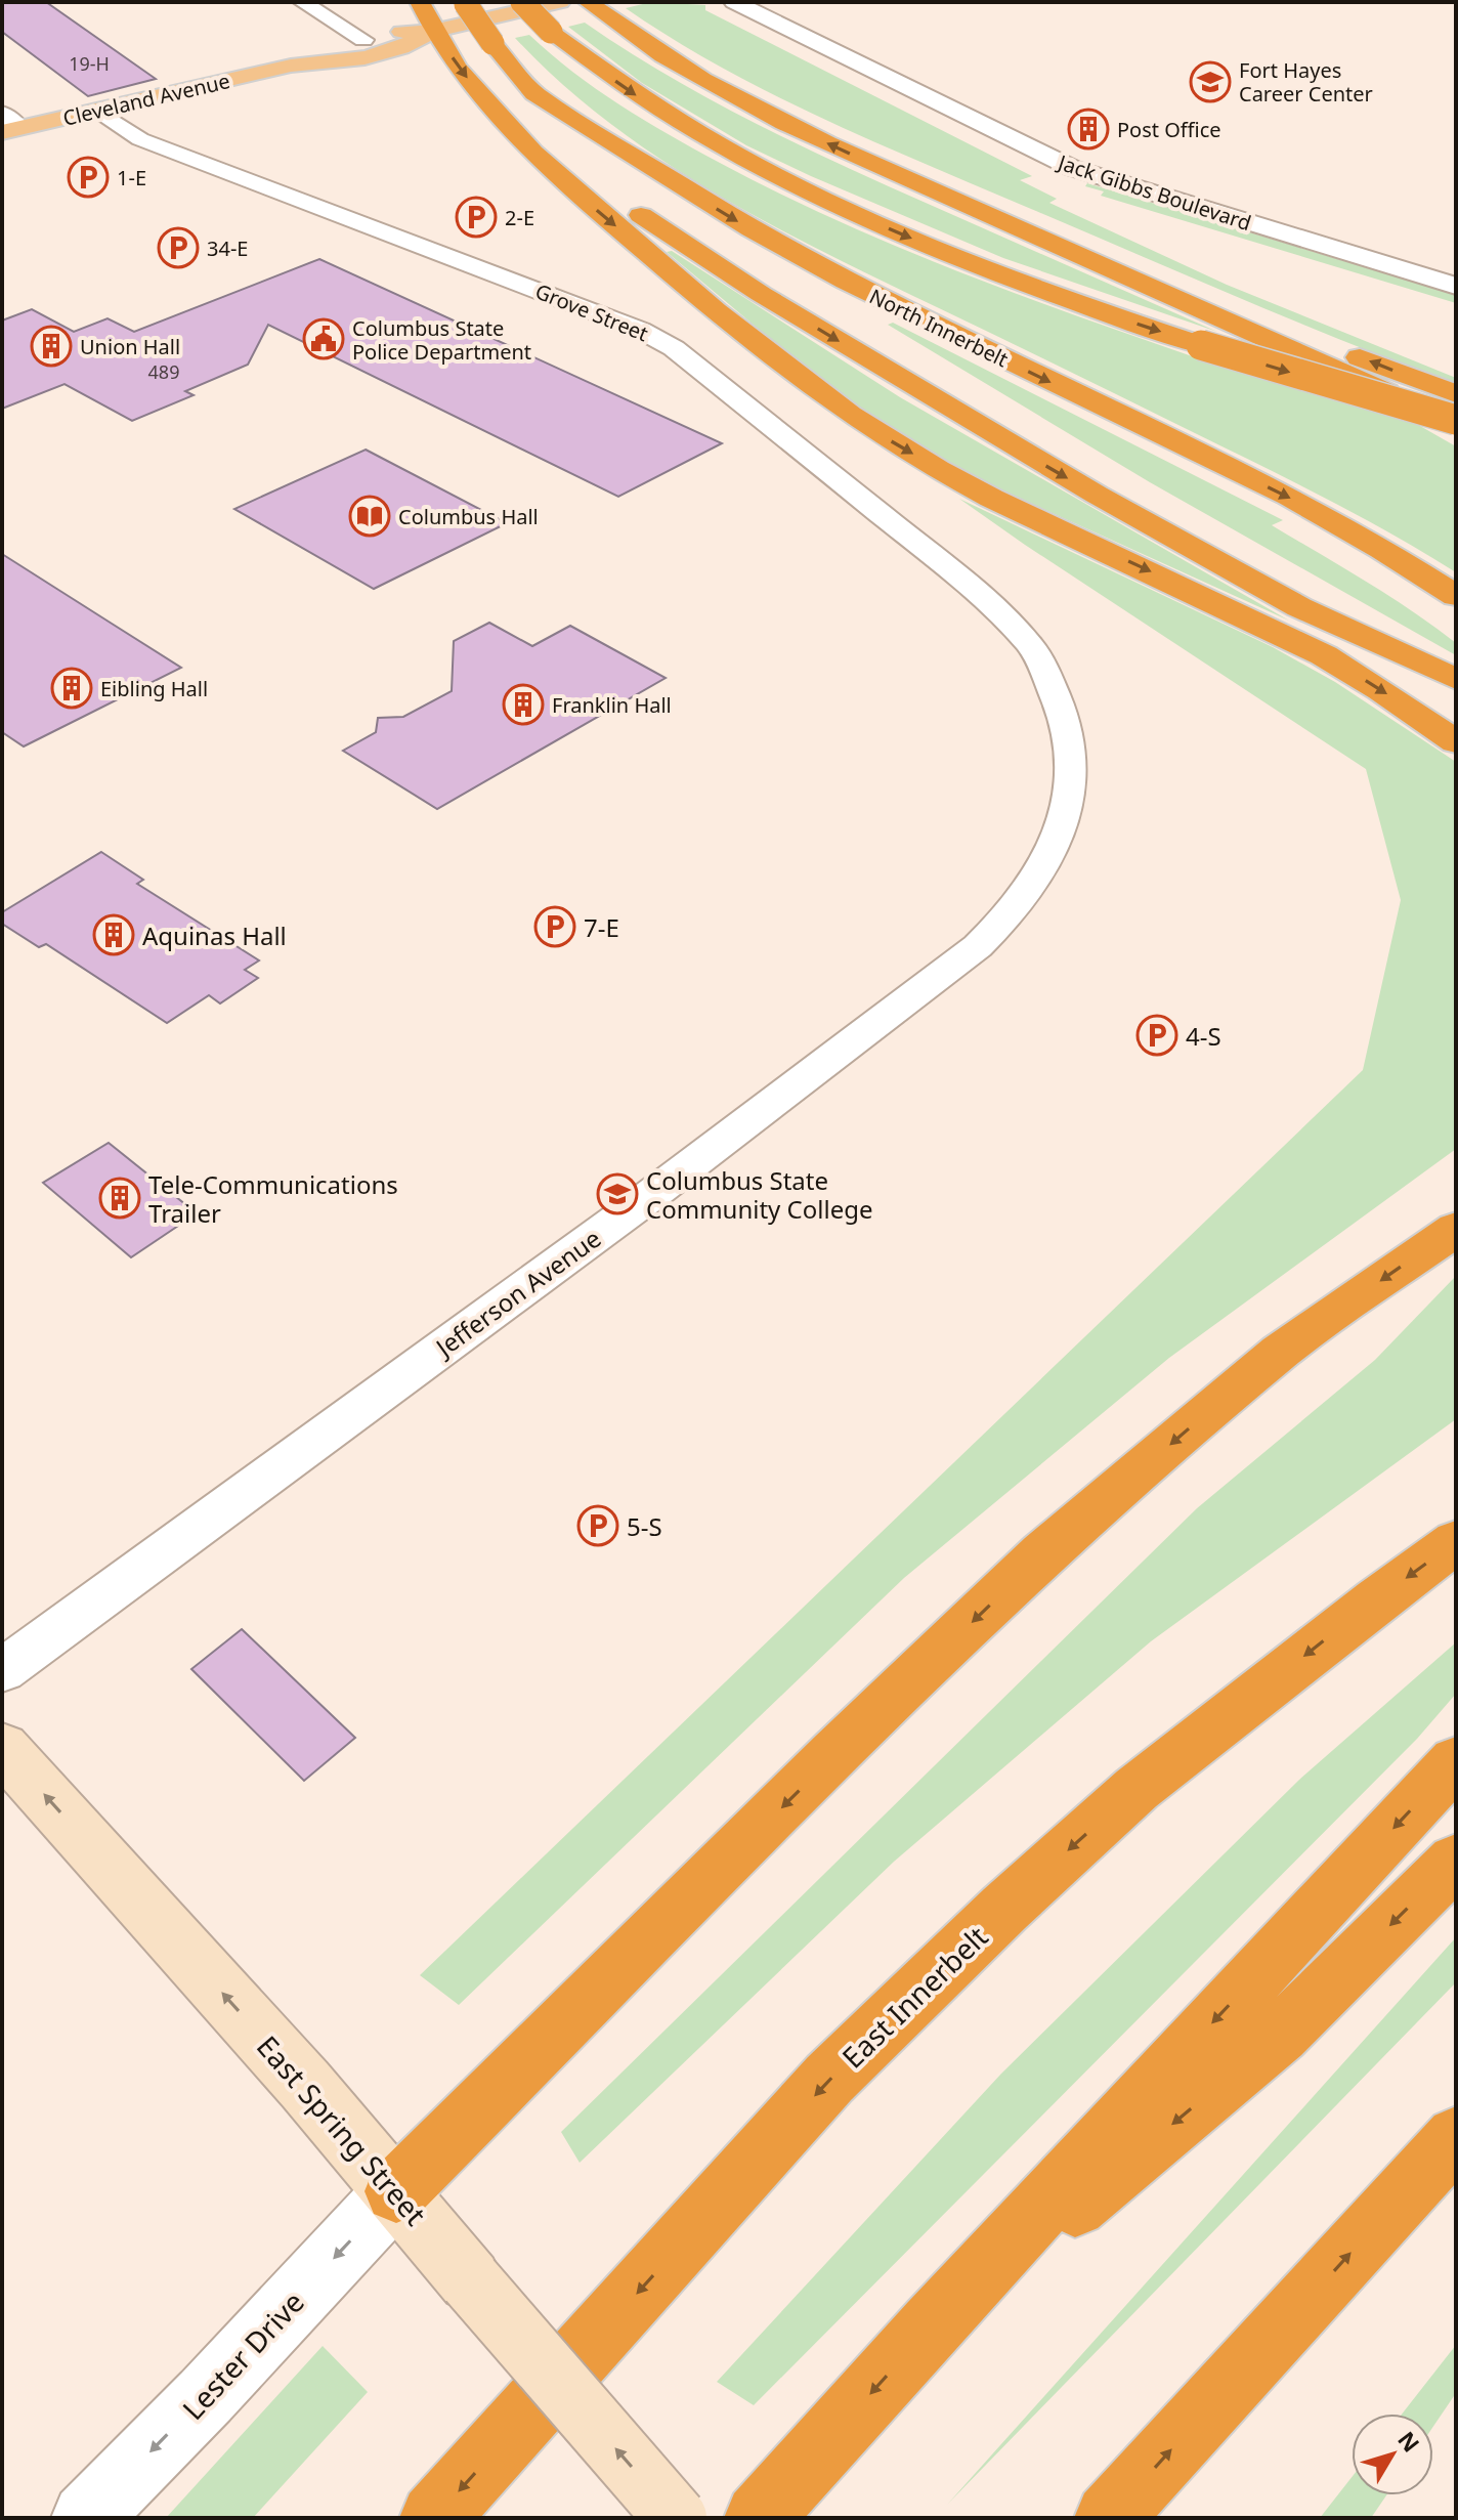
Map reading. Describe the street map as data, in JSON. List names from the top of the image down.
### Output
{
  "streets": {
    "highway": ["North Innerbelt", "East Innerbelt"],
    "main road": ["Cleveland Avenue", "East Spring Street"],
    "street": [
      "Jack Gibbs Boulevard",
      "Grove Street",
      "Jefferson Avenue",
      "Lester Drive"
    ]
  },
  "crossings": [
    ["Cleveland Avenue", "Grove Street"],
    ["Grove Street", "Jefferson Avenue"],
    ["East Spring Street", "Lester Drive"]
  ],
  "one_way": ["East Spring Street", "Lester Drive"],
  "places": {
    "school or university": ["Fort Hayes Career Center", "Columbus State Community College"],
    "building": [
      "Post Office",
      "Union Hall",
      "Eibling Hall",
      "Franklin Hall",
      "Aquinas Hall",
      "Tele-Communications Trailer"
    ],
    "parking": [
      "1-E",
      "2-E",
      "34-E",
      "7-E",
      "4-S",
      "5-S"
    ],
    "public building": ["Columbus State Police Department"],
    "library": ["Columbus Hall"]
  },
  "house_numbers": ["19-H", "489"],
  "north": "top right"
}
